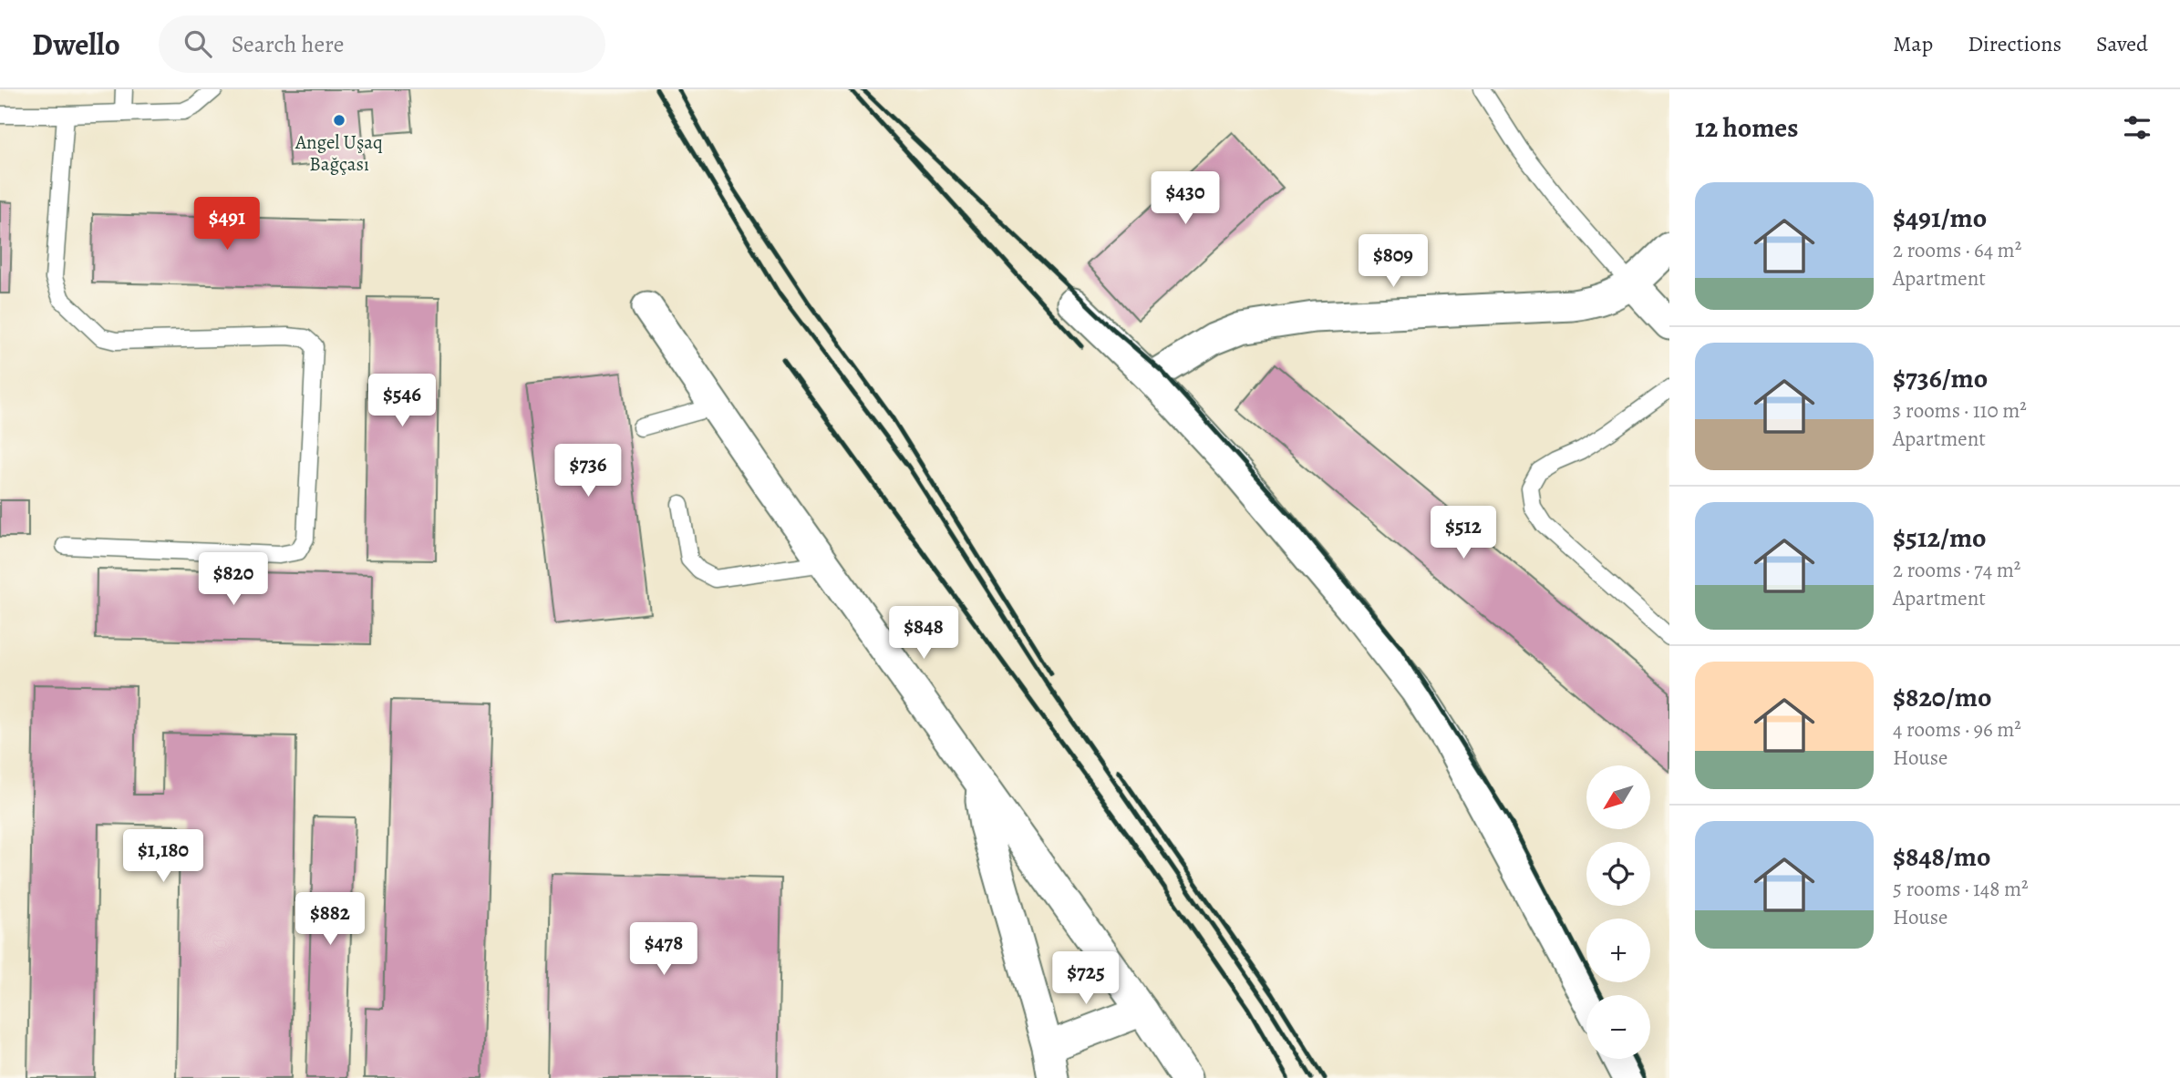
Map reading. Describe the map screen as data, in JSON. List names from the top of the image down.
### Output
{
  "places": ["Angel Uşaq Bağçası"],
  "north": "bottom left",
  "page": {
    "header": "Dwello",
    "search": "Search here",
    "nav": ["Map", "Directions", "Saved"],
    "heading": "12 homes",
    "list": [
      {
        "name": "$491/mo",
        "note": "2 rooms · 64 m² · Apartment"
      },
      {
        "name": "$736/mo",
        "note": "3 rooms · 110 m² · Apartment"
      },
      {
        "name": "$512/mo",
        "note": "2 rooms · 74 m² · Apartment"
      },
      {
        "name": "$820/mo",
        "note": "4 rooms · 96 m² · House"
      },
      {
        "name": "$848/mo",
        "note": "5 rooms · 148 m² · House"
      }
    ],
    "price": [
      "$430",
      "$491",
      "$809",
      "$546",
      "$736",
      "$512",
      "$820",
      "$848",
      "$1,180",
      "$882",
      "$478",
      "$725"
    ],
    "map_buttons": ["+", "−"]
  }
}
